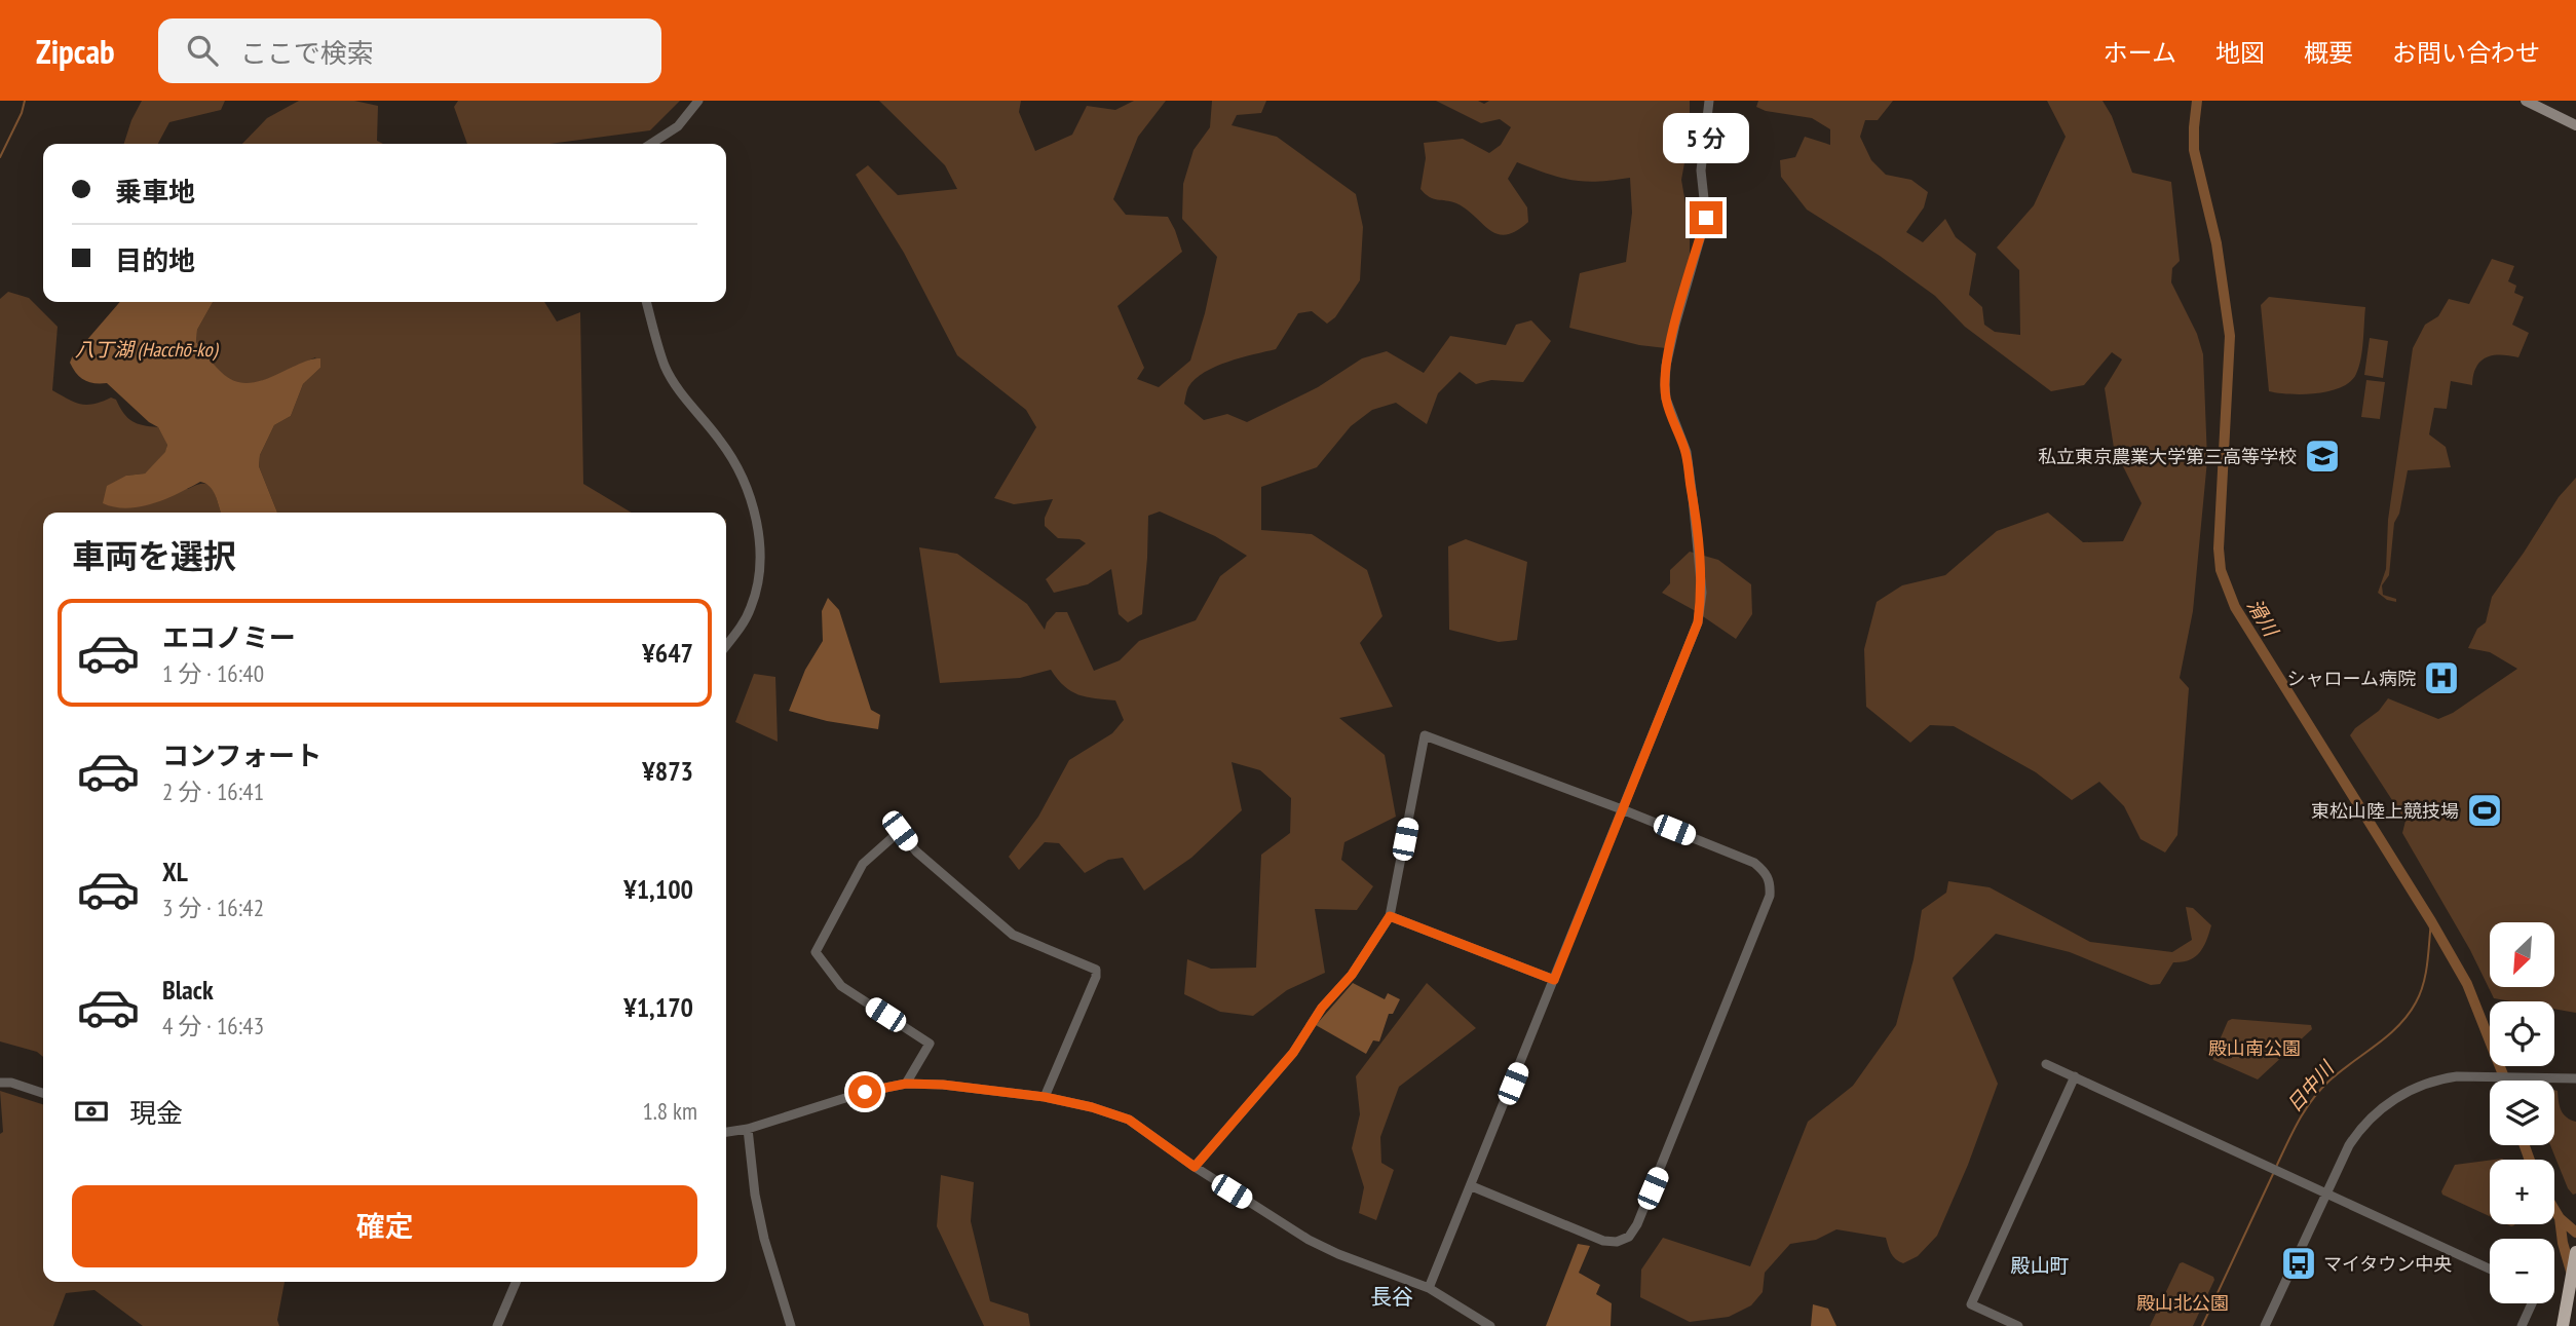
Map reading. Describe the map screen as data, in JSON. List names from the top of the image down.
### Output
{
  "districts": ["殿山町", "長谷"],
  "water": ["八丁湖 (Hacchō-ko)", "滑川", "日中川"],
  "parks": ["殿山南公園", "殿山北公園"],
  "places": {
    "school or university": ["私立東京農業大学第三高等学校"],
    "hospital": ["シャローム病院"],
    "sports": ["東松山陸上競技場"],
    "bus stop": ["マイタウン中央"]
  },
  "north": "bottom left",
  "page": {
    "header": "Zipcab",
    "search": "ここで検索",
    "nav": [
      "ホーム",
      "地図",
      "概要",
      "お問い合わせ"
    ],
    "bubble": "5 分",
    "banner": ["乗車地", "目的地"],
    "heading": "車両を選択",
    "list": [
      {
        "name": "エコノミー",
        "note": "1 分 · 16:40",
        "value": "¥647"
      },
      {
        "name": "コンフォート",
        "note": "2 分 · 16:41",
        "value": "¥873"
      },
      {
        "name": "XL",
        "note": "3 分 · 16:42",
        "value": "¥1,100"
      },
      {
        "name": "Black",
        "note": "4 分 · 16:43",
        "value": "¥1,170"
      }
    ],
    "map_buttons": ["+", "−"],
    "pay": ["現金", "1.8 km"],
    "buttons": "確定"
  }
}
